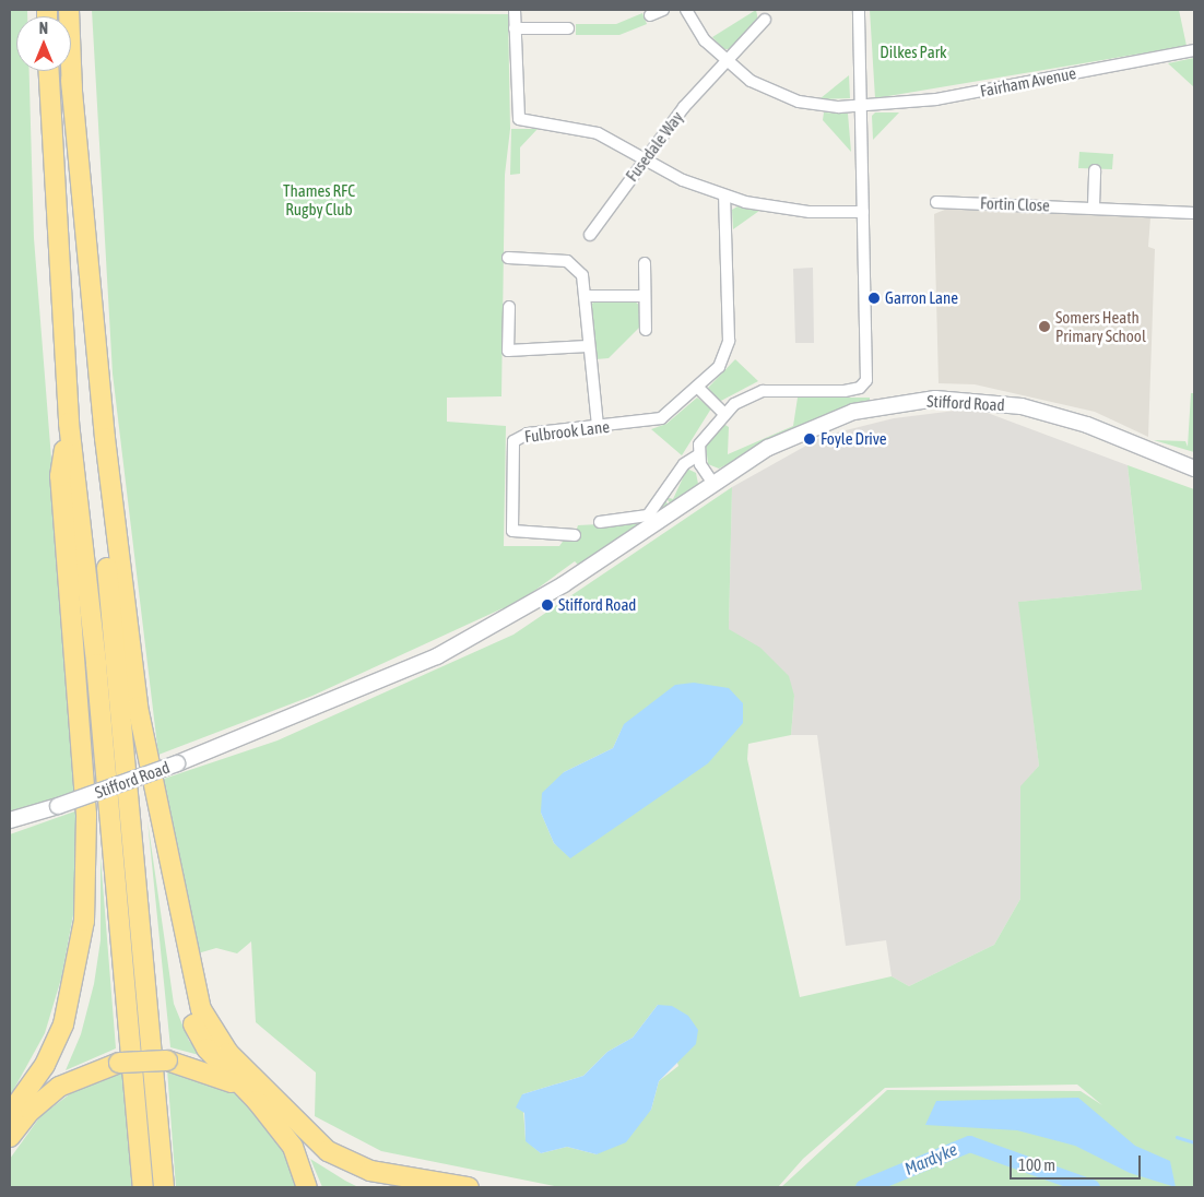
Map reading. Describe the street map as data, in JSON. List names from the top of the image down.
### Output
{
  "streets": {
    "main road": ["Stifford Road"],
    "street": [
      "Fairham Avenue",
      "Fusedale Way",
      "Fortin Close",
      "Fulbrook Lane"
    ]
  },
  "crossings": [
    ["Fairham Avenue", "Fusedale Way"]
  ],
  "water": ["Mardyke"],
  "parks": ["Dilkes Park", "Thames RFC Rugby Club"],
  "places": [
    "Garron Lane",
    "Somers Heath Primary School",
    "Foyle Drive",
    "Stifford Road"
  ],
  "scale_bar": "100 m",
  "north": "top"
}
